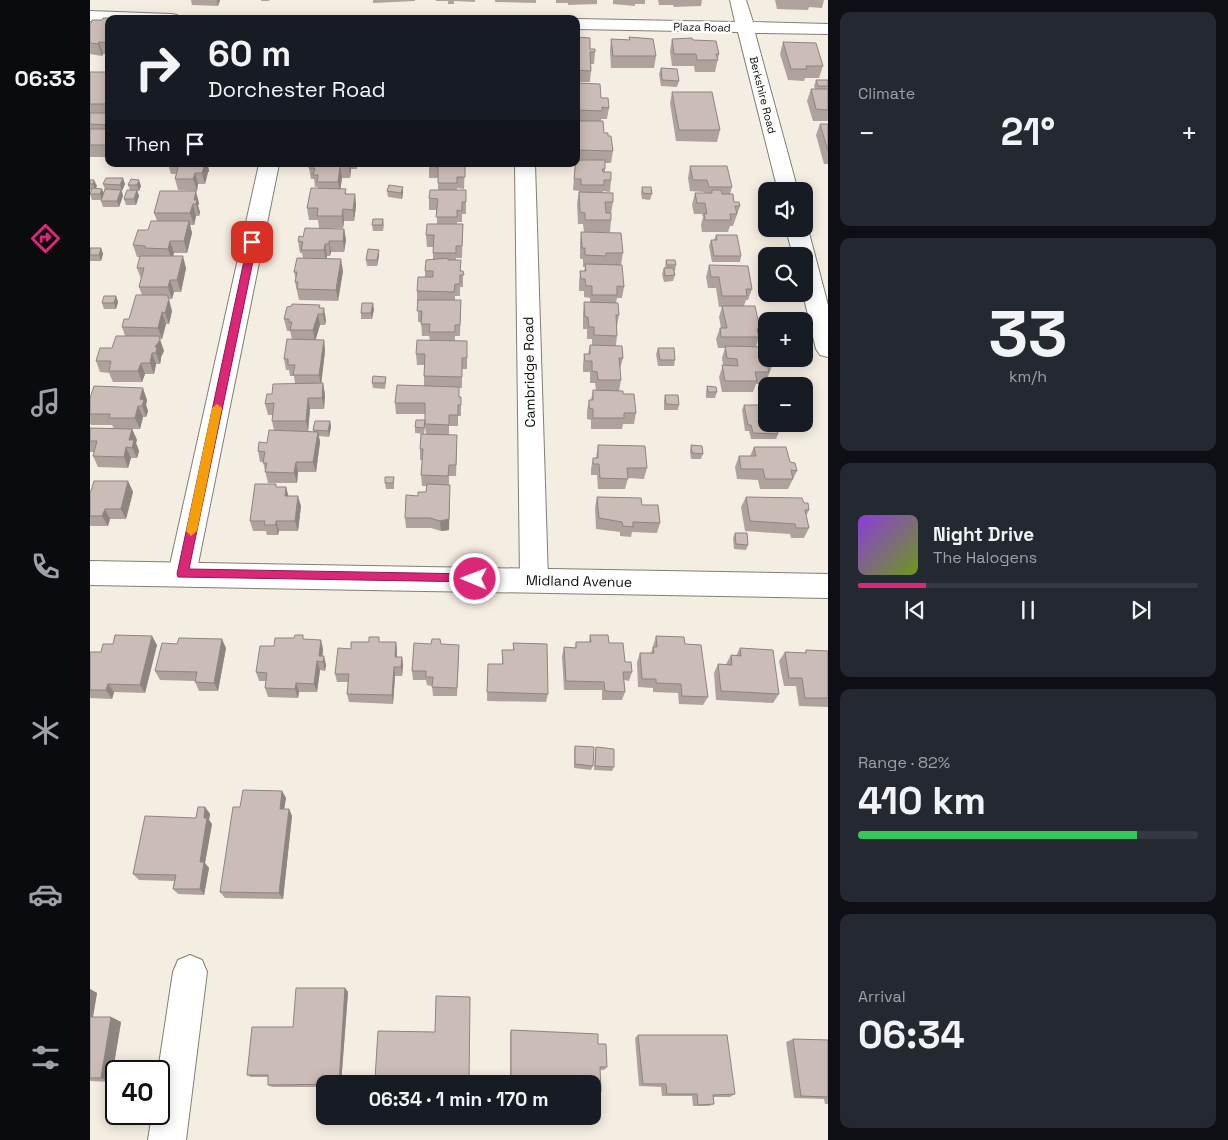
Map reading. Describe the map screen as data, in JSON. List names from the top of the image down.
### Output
{
  "streets": {
    "street": [
      "Plaza Road",
      "Berkshire Road",
      "Cambridge Road",
      "Midland Avenue"
    ]
  },
  "crossings": [
    ["Plaza Road", "Berkshire Road"],
    ["Cambridge Road", "Midland Avenue"]
  ],
  "page": {
    "tabs": "06:33",
    "tile": [
      "Climate",
      ["33", "km/h"],
      ["Range · 82%", "410 km"],
      ["Arrival", "06:34"]
    ],
    "turn": ["60 m", "Dorchester Road"],
    "heat": ["−", "21°", "+"],
    "then": "Then",
    "map_buttons": ["+", "−"],
    "song": ["Night Drive", "The Halogens"],
    "limit": "40",
    "trip": "06:34 · 1 min · 170 m"
  }
}
